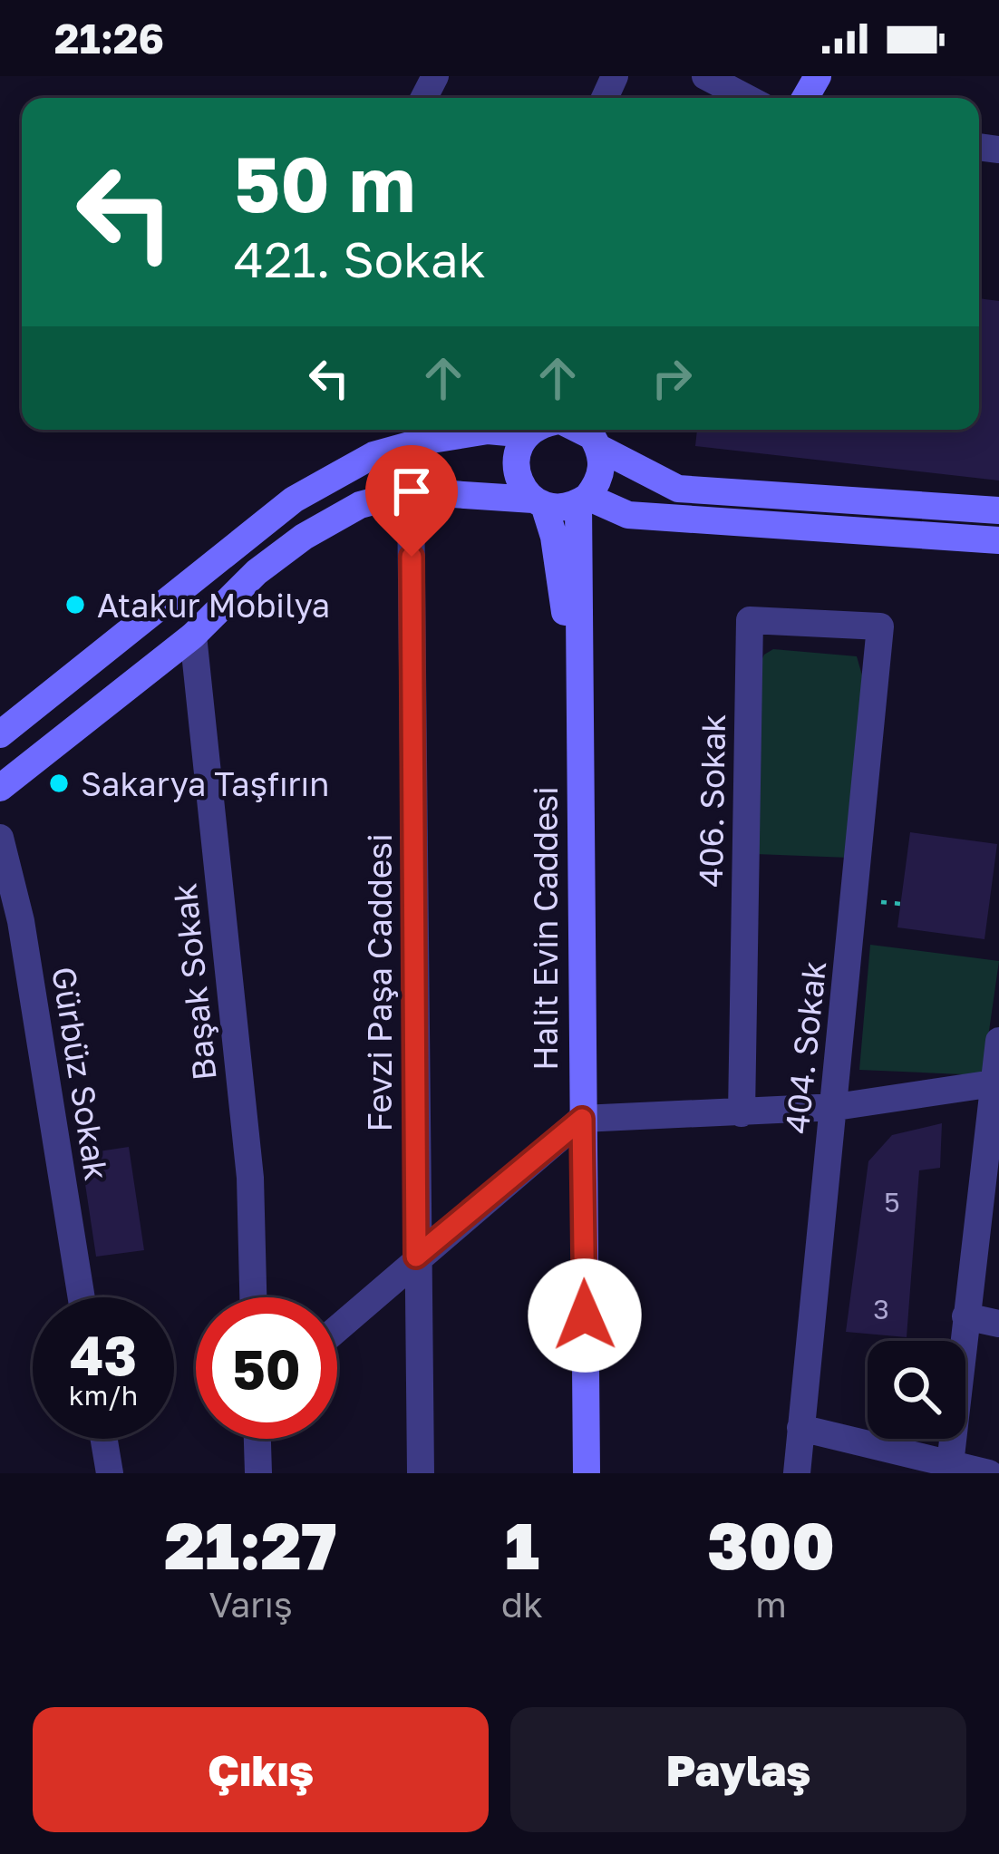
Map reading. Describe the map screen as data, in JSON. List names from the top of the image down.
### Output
{
  "streets": {
    "main road": ["Halit Evin Caddesi"],
    "street": [
      "406. Sokak",
      "Başak Sokak",
      "Fevzi Paşa Caddesi",
      "404. Sokak",
      "Gürbüz Sokak"
    ]
  },
  "crossings": [
    ["406. Sokak", "404. Sokak"]
  ],
  "places": ["Atakur Mobilya", "Sakarya Taşfırın"],
  "house_numbers": ["5", "3"],
  "page": {
    "status": "21:26",
    "turn": ["50 m", "421. Sokak"],
    "speed": "43 km/h",
    "limit": "50",
    "eta": [
      "21:27",
      "Varış",
      "1",
      "dk",
      "300",
      "m"
    ],
    "buttons": ["Çıkış", "Paylaş"]
  }
}
